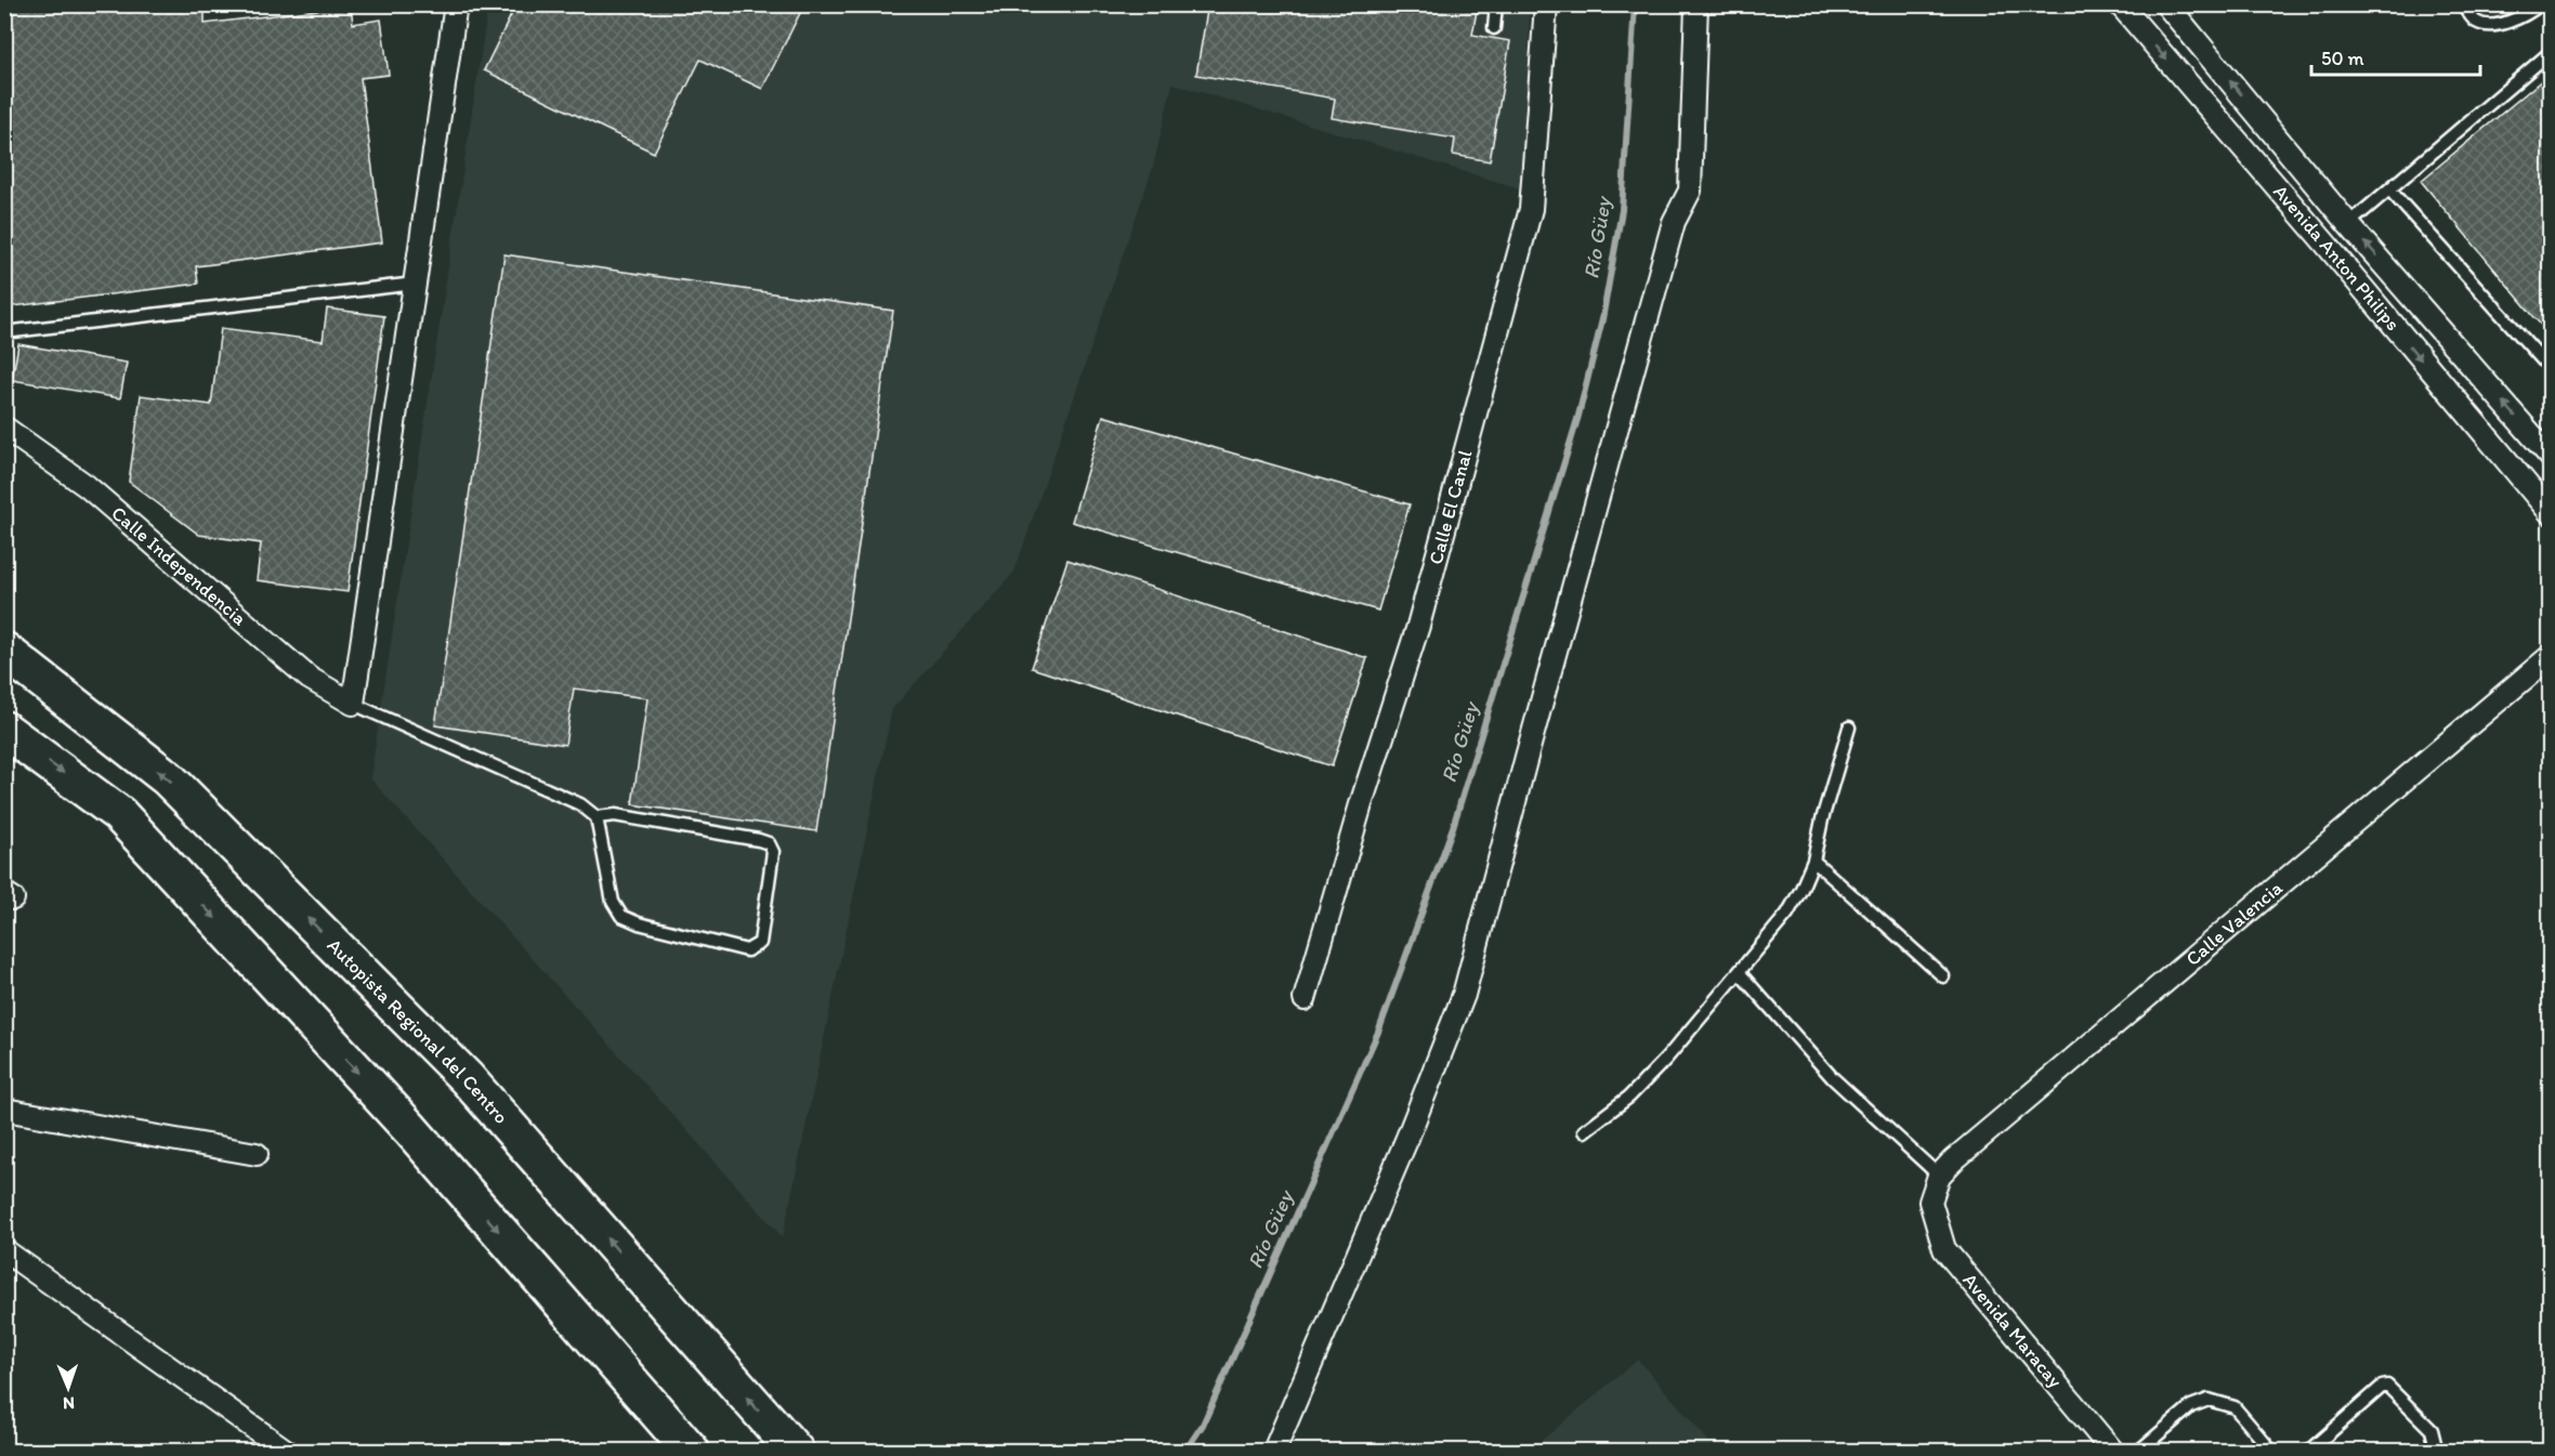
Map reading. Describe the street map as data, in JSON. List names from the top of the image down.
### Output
{
  "streets": {
    "highway": ["Autopista Regional del Centro"],
    "street": [
      "Avenida Anton Philips",
      "Calle El Canal",
      "Calle Independencia",
      "Calle Valencia",
      "Avenida Maracay"
    ]
  },
  "crossings": [
    ["Calle Valencia", "Avenida Maracay"]
  ],
  "water": ["Río Güey"],
  "scale_bar": "50 m",
  "north": "bottom"
}
